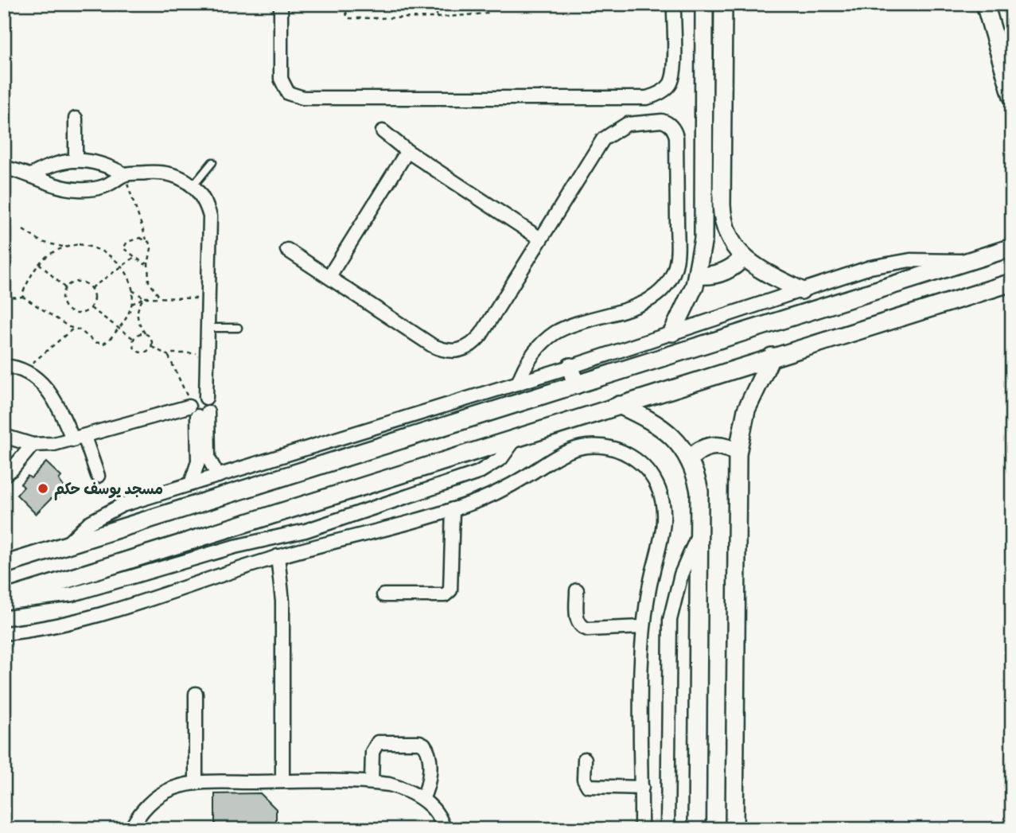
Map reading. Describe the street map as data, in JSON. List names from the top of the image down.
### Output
{
  "places": ["مسجد يوسف حكم"]
}
